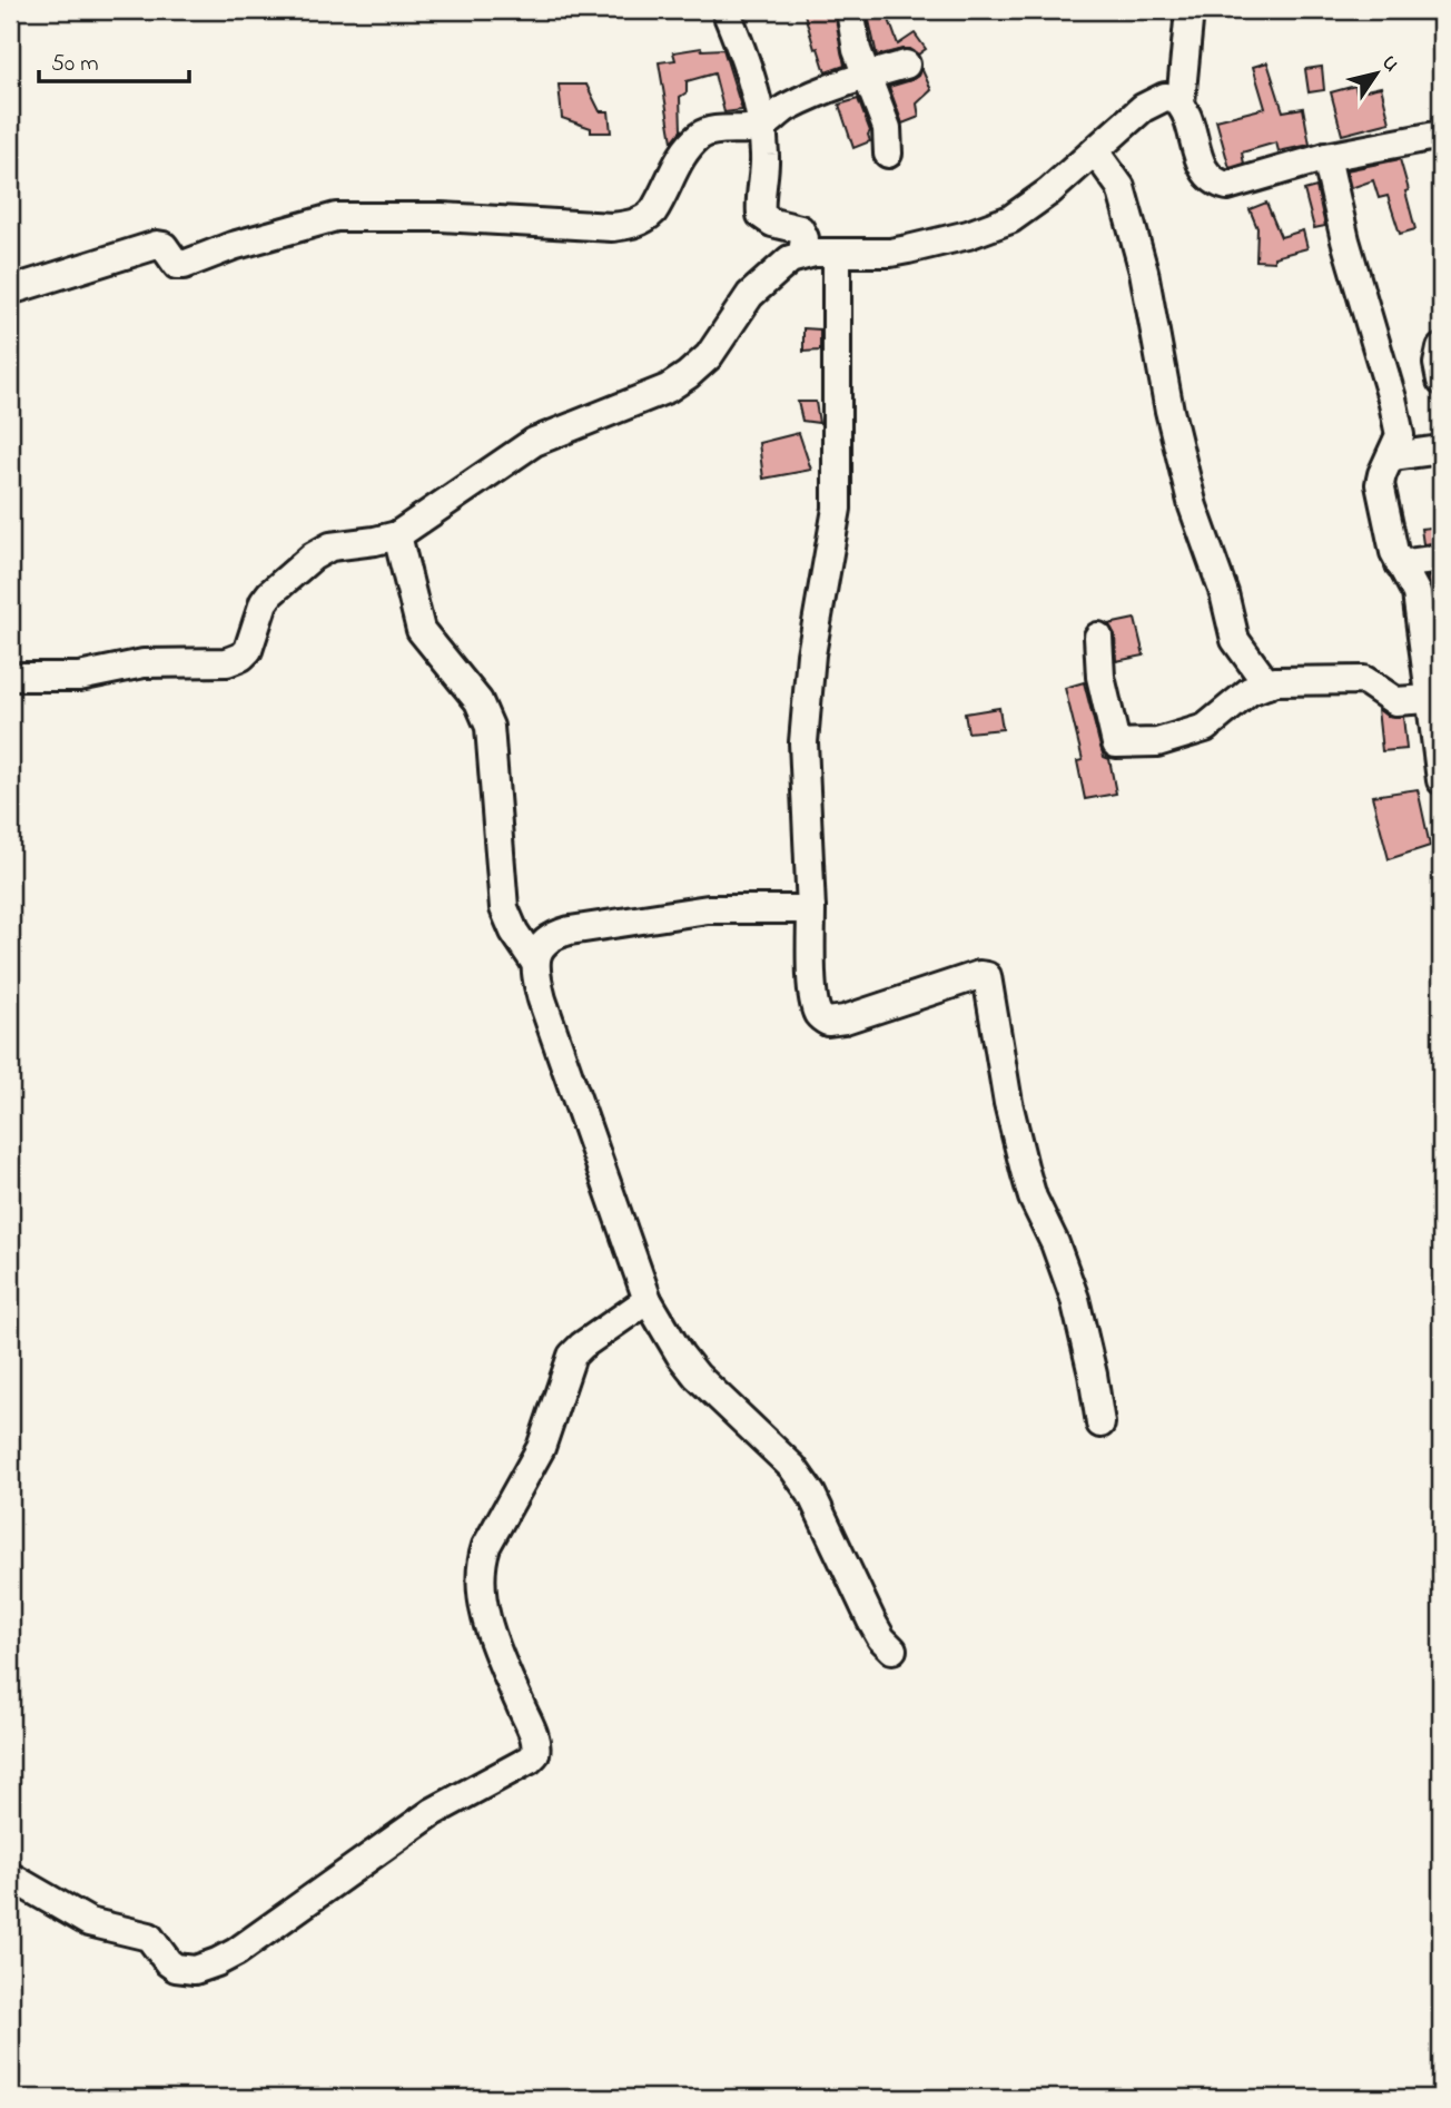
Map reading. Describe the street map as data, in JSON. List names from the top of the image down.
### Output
{
  "scale_bar": "50 m",
  "north": "top right"
}
